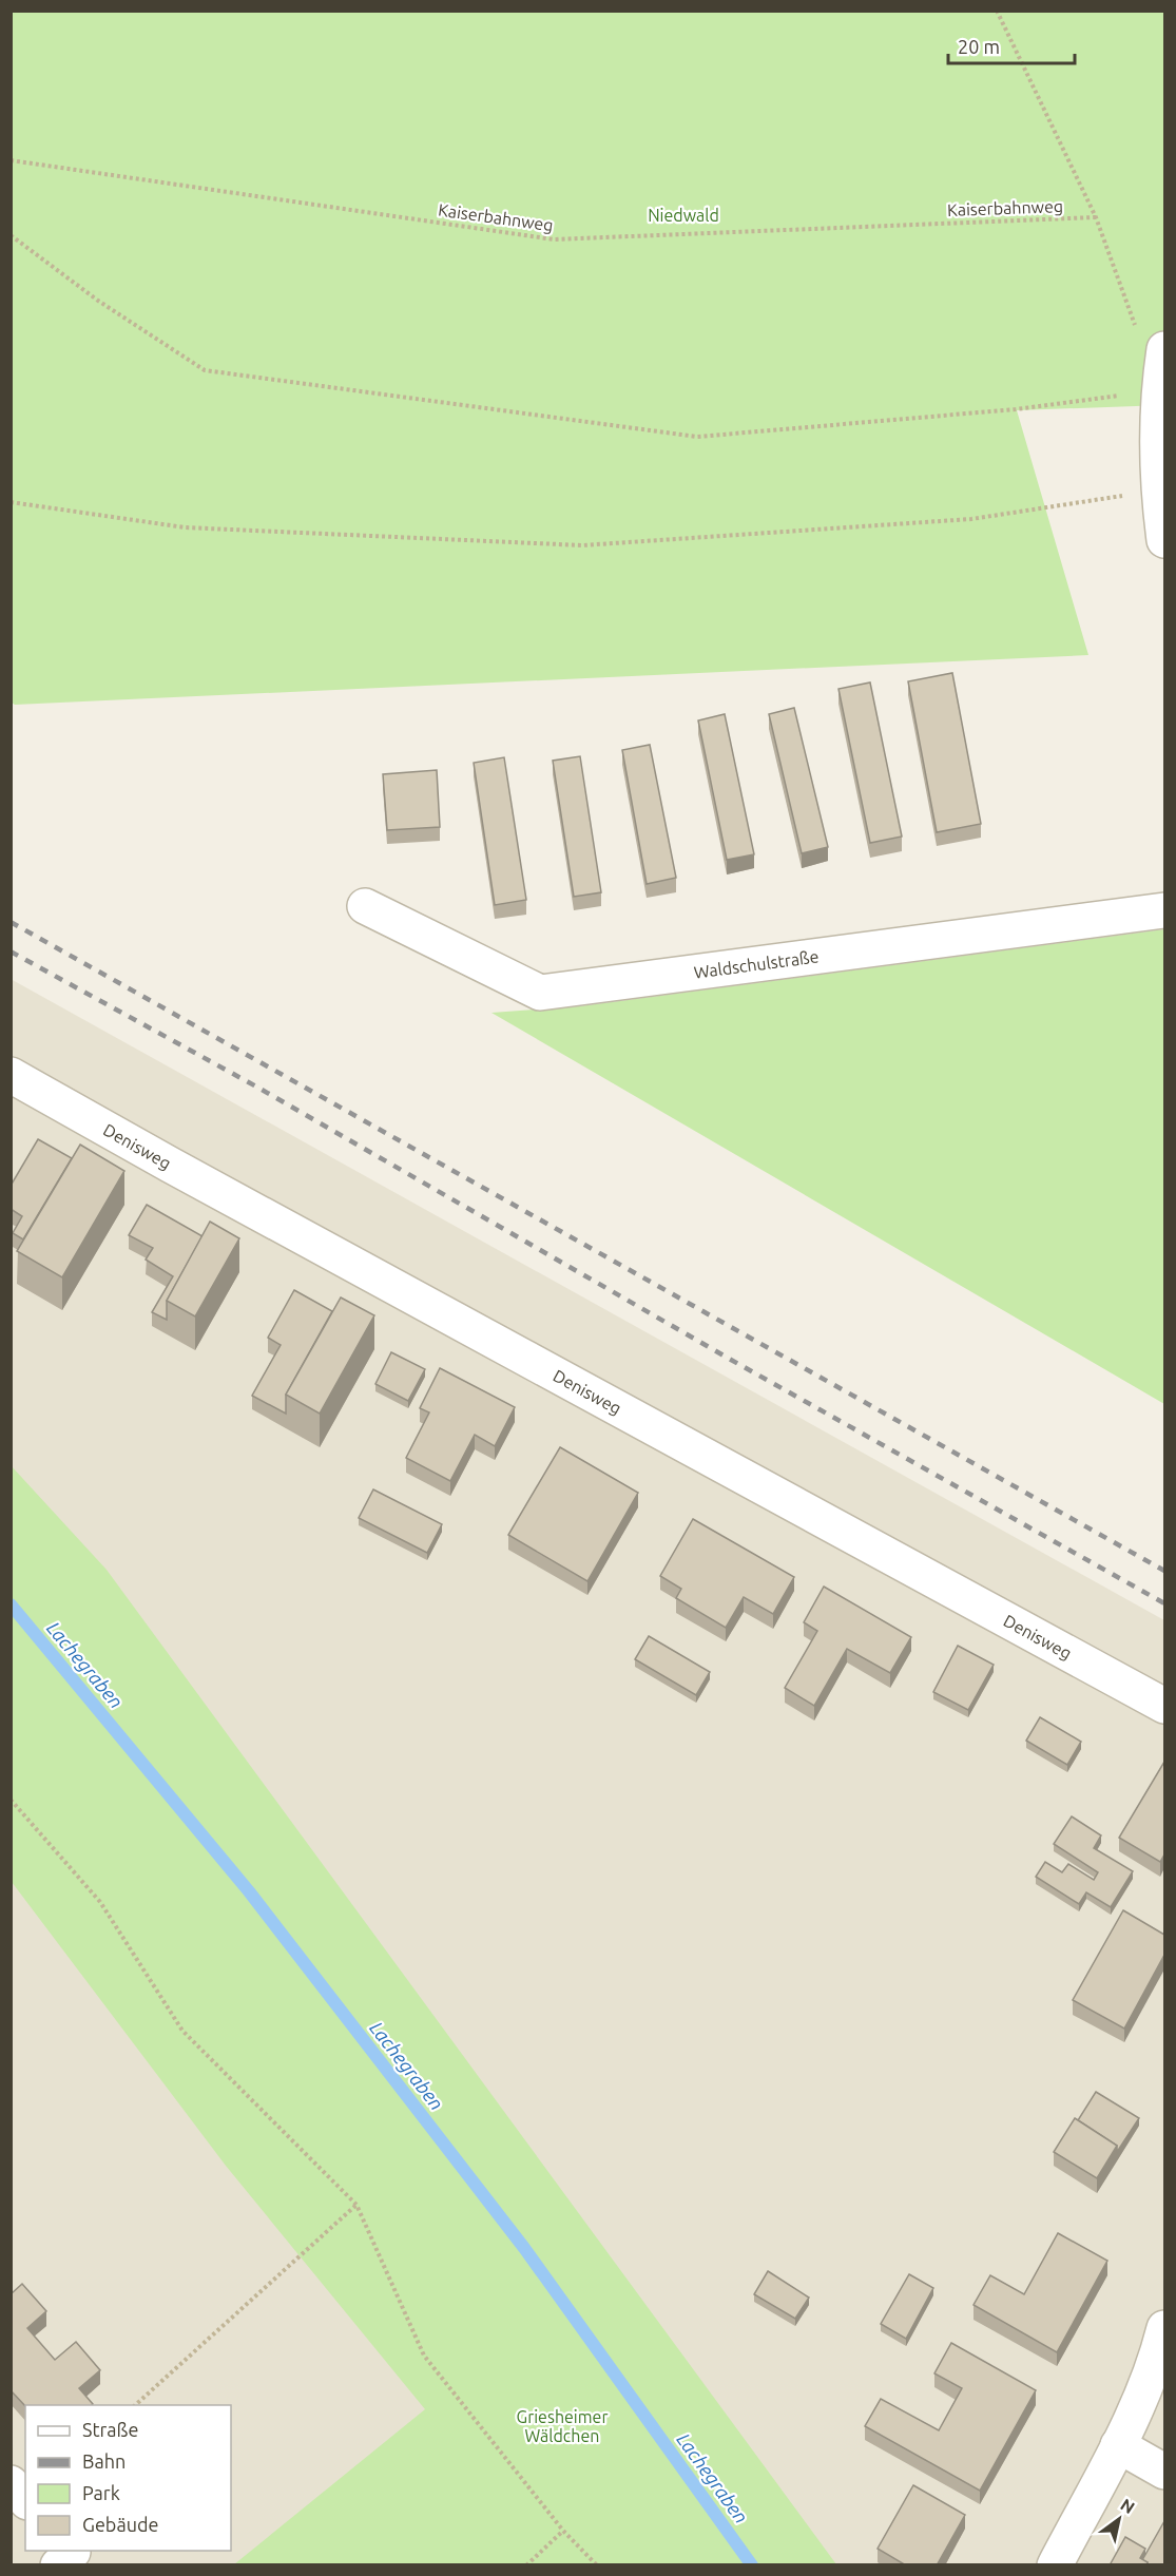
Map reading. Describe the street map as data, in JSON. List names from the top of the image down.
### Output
{
  "streets": {
    "street": ["Waldschulstraße", "Denisweg"],
    "path": ["Kaiserbahnweg"]
  },
  "water": ["Lachegraben"],
  "parks": ["Niedwald", "Griesheimer Wäldchen"],
  "legend": [
    "Straße",
    "Bahn",
    "Park",
    "Gebäude"
  ],
  "scale_bar": "20 m",
  "north": "top right"
}
